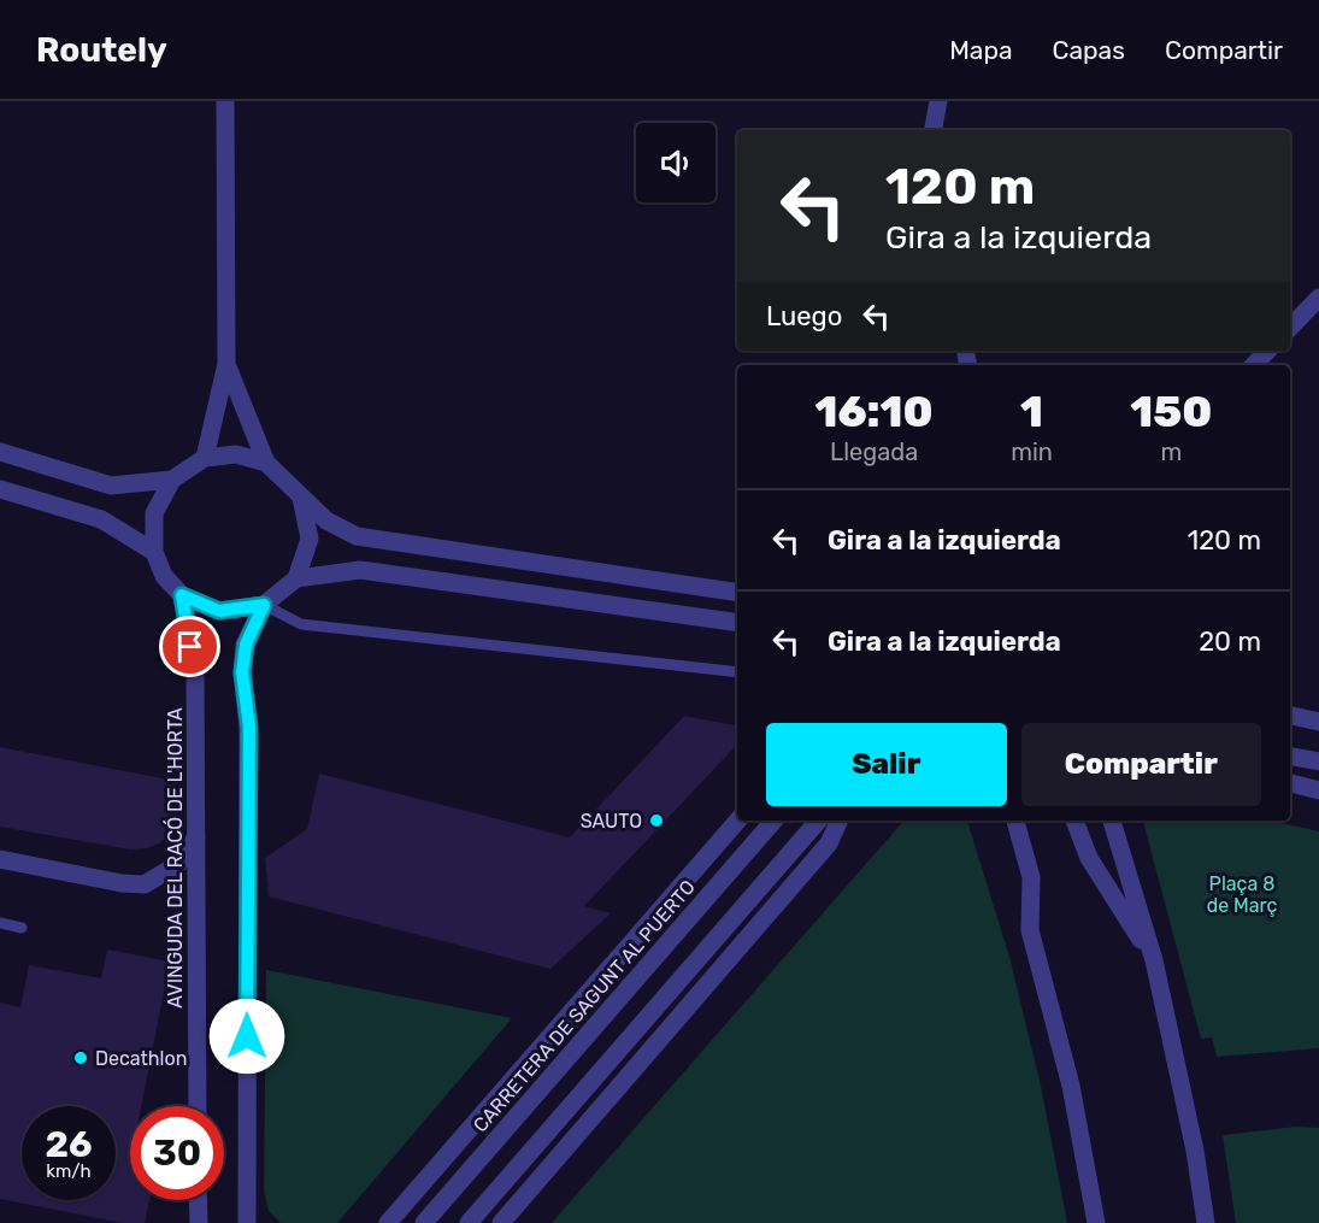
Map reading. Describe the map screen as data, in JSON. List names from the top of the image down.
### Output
{
  "streets": {
    "street": ["AVINGUDA DEL RACÓ DE L'HORTA", "CARRETERA DE SAGUNT AL PUERTO"]
  },
  "parks": ["Plaça 8 de Març"],
  "places": ["SAUTO", "Decathlon"],
  "page": {
    "header": "Routely",
    "nav": ["Mapa", "Capas", "Compartir"],
    "turn": ["120 m", "Gira a la izquierda"],
    "then": "Luego",
    "eta": [
      "16:10",
      "Llegada",
      "1",
      "min",
      "150",
      "m"
    ],
    "list": [
      {
        "name": "Gira a la izquierda",
        "value": "120 m"
      },
      {
        "name": "Gira a la izquierda",
        "value": "20 m"
      }
    ],
    "buttons": ["Salir", "Compartir"],
    "speed": "26 km/h",
    "limit": "30"
  }
}
